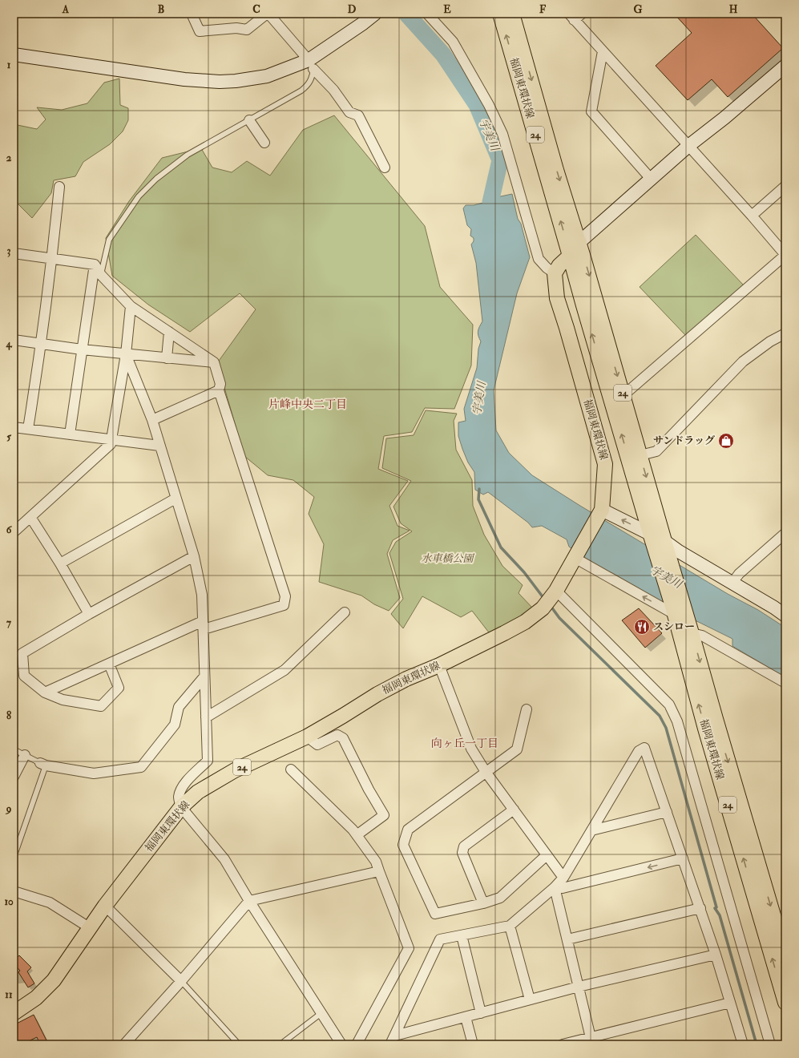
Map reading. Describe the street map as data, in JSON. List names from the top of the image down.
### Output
{
  "streets": {
    "main road": ["福岡東環状線", "24"]
  },
  "crossings": [
    ["福岡東環状線", "24"]
  ],
  "districts": ["片峰中央二丁目", "向ヶ丘一丁目"],
  "water": ["宇美川"],
  "parks": ["水車橋公園"],
  "places": {
    "shop": ["サンドラッグ"],
    "restaurant": ["スシロー"]
  },
  "grid": {
    "columns": [
      "A",
      "B",
      "C",
      "D",
      "E",
      "F",
      "G",
      "H"
    ],
    "rows": [
      "1",
      "2",
      "3",
      "4",
      "5",
      "6",
      "7",
      "8",
      "9",
      "10",
      "11"
    ]
  }
}
